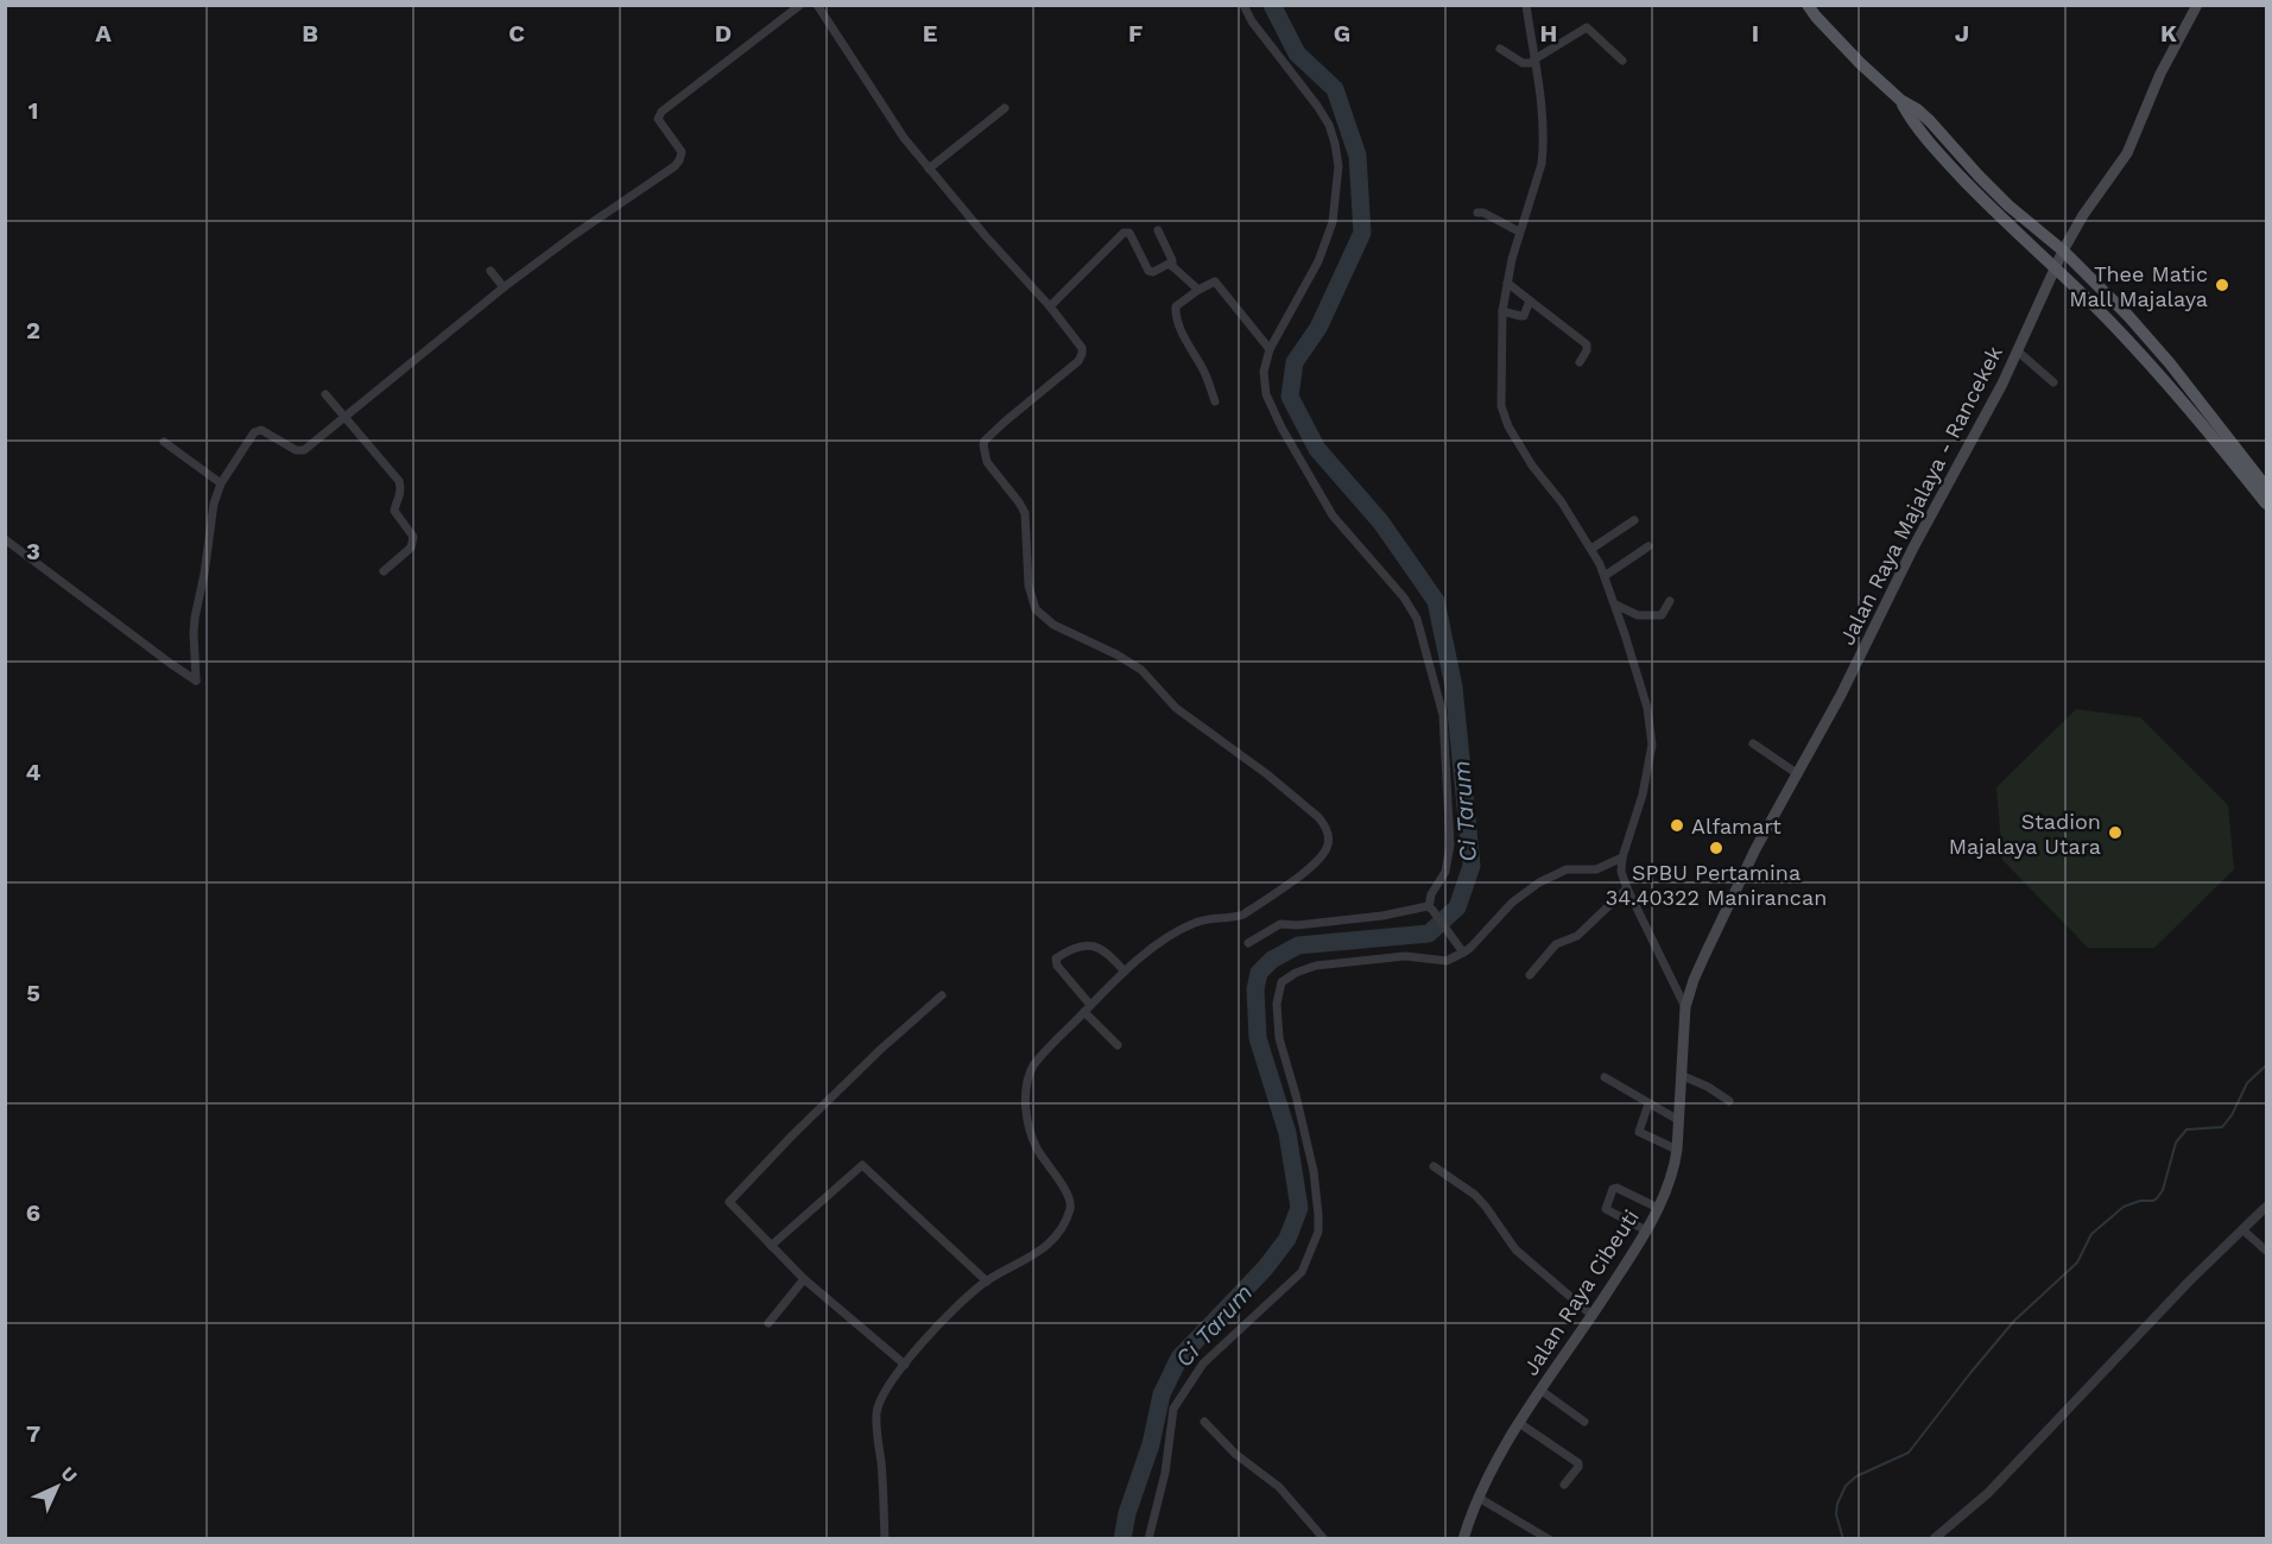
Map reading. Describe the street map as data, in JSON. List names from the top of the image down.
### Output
{
  "streets": {
    "main road": ["Jalan Raya Majalaya - Rancekek", "Jalan Raya Cibeuti"]
  },
  "crossings": [
    ["Jalan Raya Majalaya - Rancekek", "Jalan Raya Cibeuti"]
  ],
  "water": ["Ci Tarum"],
  "places": [
    "Thee Matic Mall Majalaya",
    "Alfamart",
    "Stadion Majalaya Utara",
    "SPBU Pertamina 34.40322 Manirancan"
  ],
  "north": "top right",
  "grid": {
    "columns": [
      "A",
      "B",
      "C",
      "D",
      "E",
      "F",
      "G",
      "H",
      "I",
      "J",
      "K"
    ],
    "rows": [
      "1",
      "2",
      "3",
      "4",
      "5",
      "6",
      "7"
    ]
  }
}
